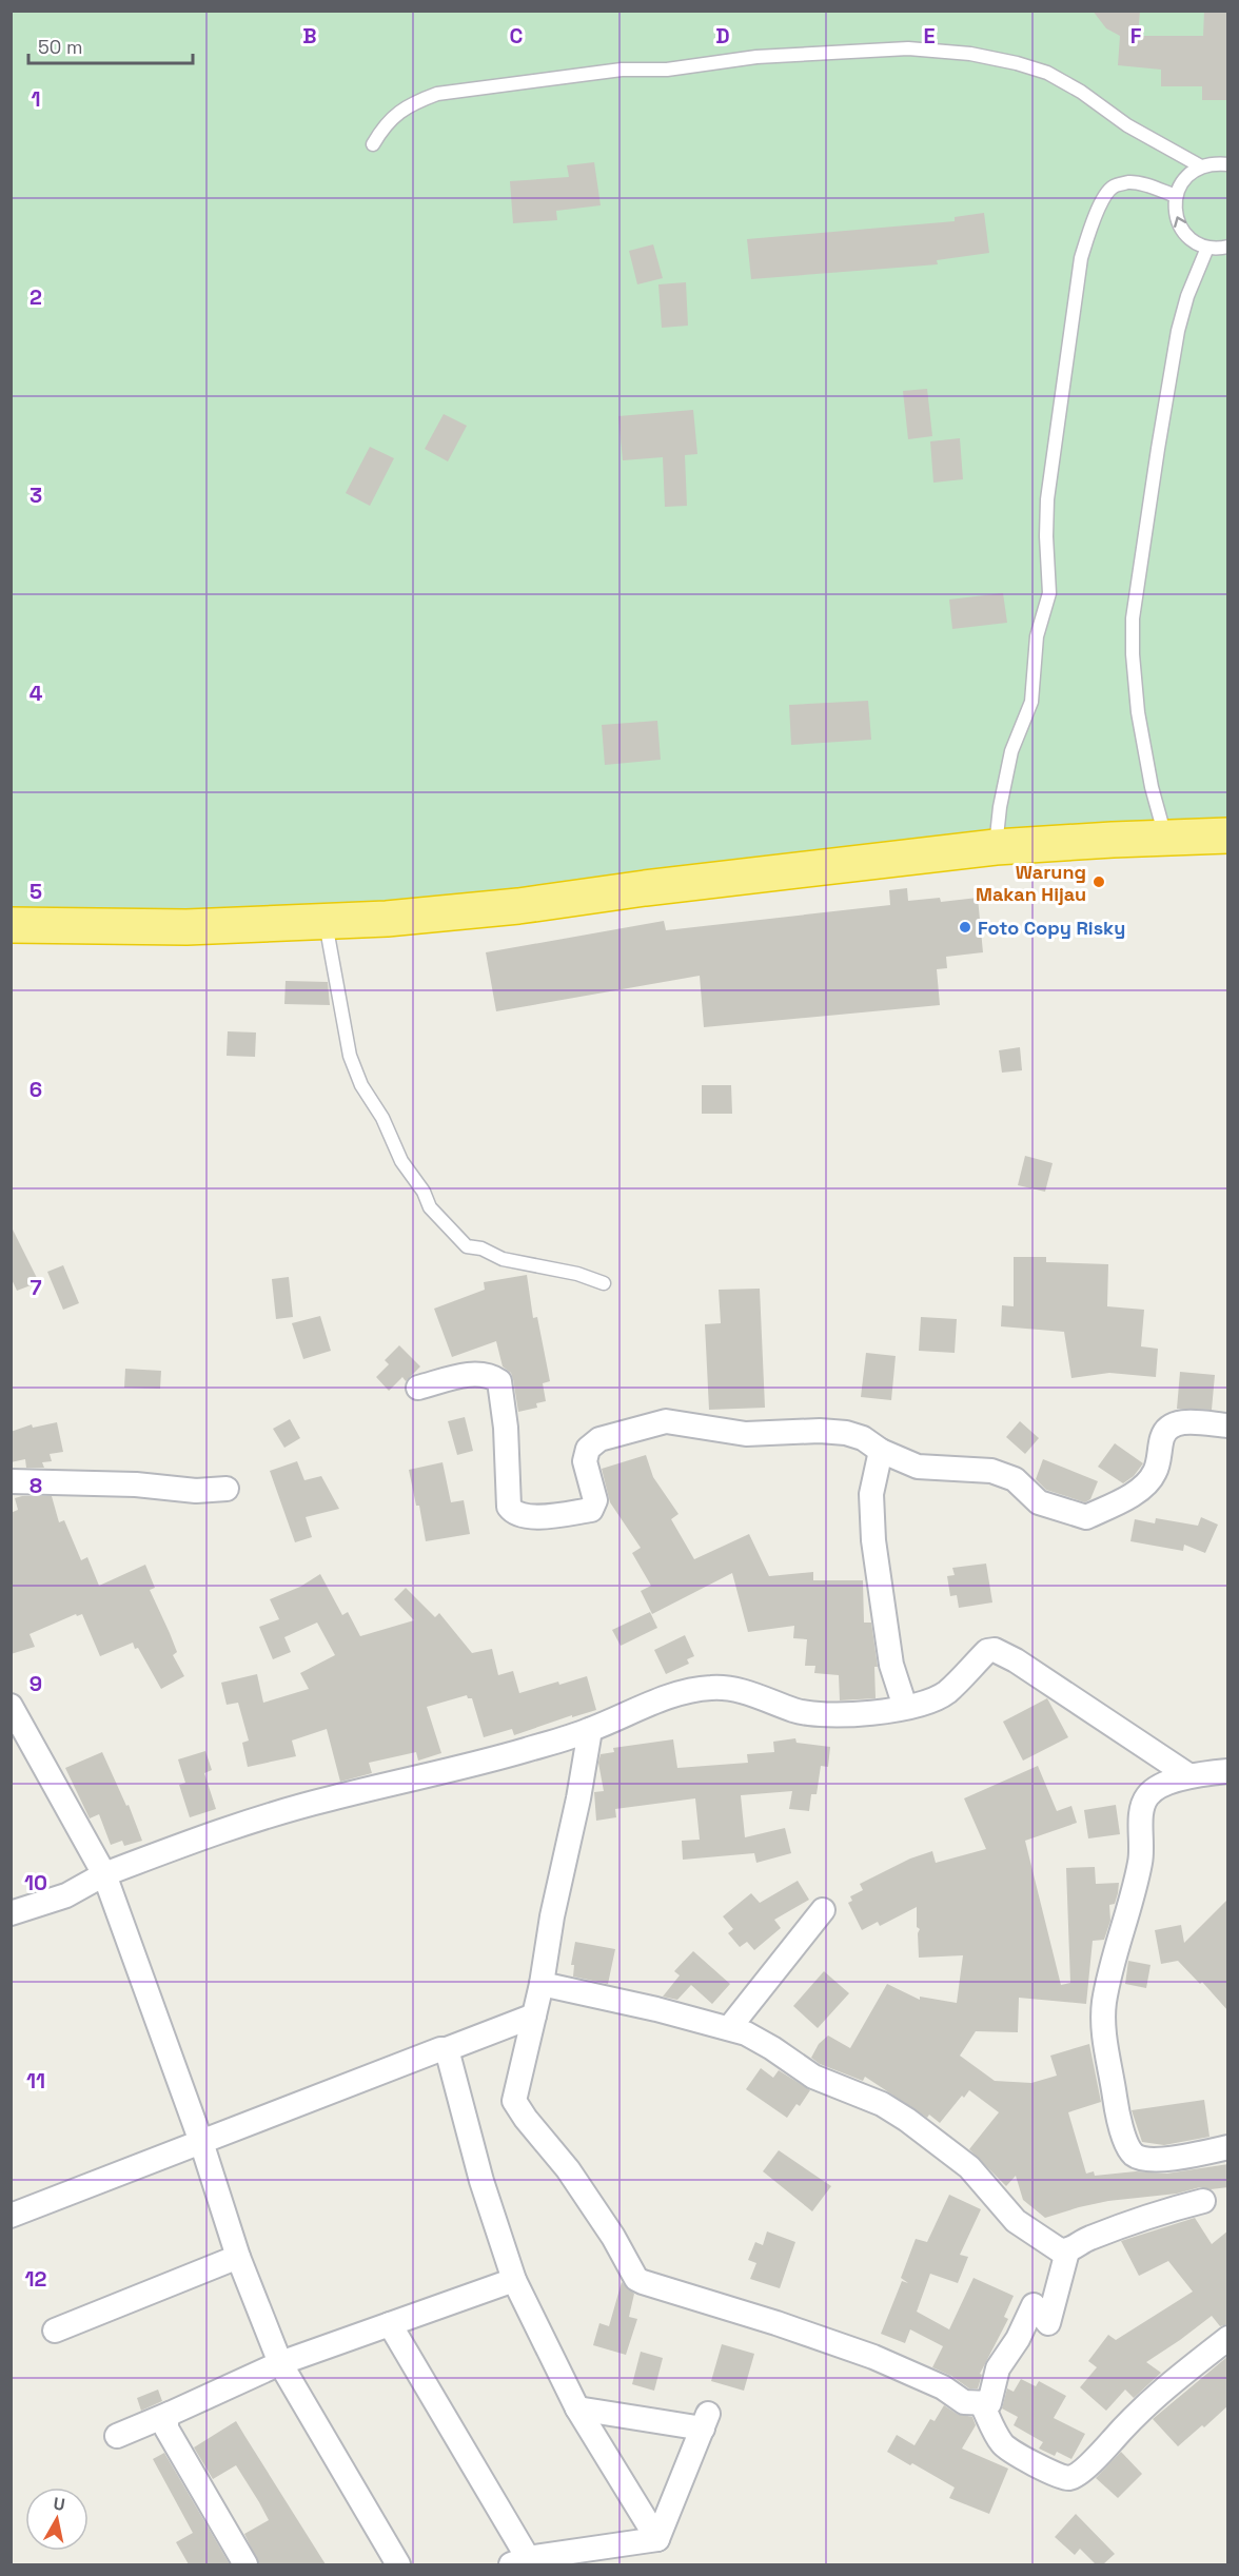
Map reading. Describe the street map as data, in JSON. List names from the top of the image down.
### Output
{
  "places": ["Warung Makan Hijau", "Foto Copy Risky"],
  "scale_bar": "50 m",
  "north": "top",
  "grid": {
    "columns": [
      "B",
      "C",
      "D",
      "E",
      "F"
    ],
    "rows": [
      "1",
      "2",
      "3",
      "4",
      "5",
      "6",
      "7",
      "8",
      "9",
      "10",
      "11",
      "12"
    ]
  }
}
